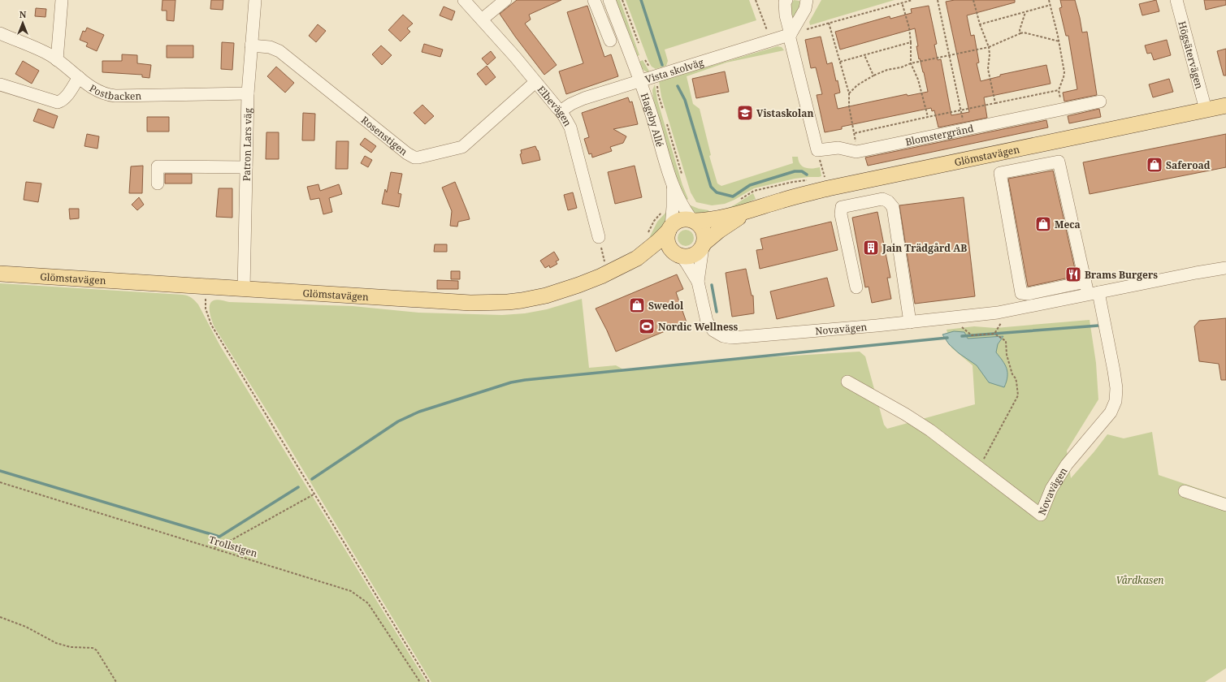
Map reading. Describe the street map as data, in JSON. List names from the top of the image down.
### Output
{
  "streets": {
    "main road": ["Glömstavägen"],
    "street": [
      "Högsätervägen",
      "Vista skolväg",
      "Postbacken",
      "Elbevägen",
      "Hageby Allé",
      "Blomstergränd",
      "Rosenstigen",
      "Patron Lars väg",
      "Novavägen"
    ],
    "path": ["Trollstigen"]
  },
  "crossings": [
    ["Högsätervägen", "Glömstavägen"],
    ["Vista skolväg", "Elbevägen"],
    ["Vista skolväg", "Hageby Allé"],
    ["Postbacken", "Patron Lars väg"],
    ["Elbevägen", "Rosenstigen"],
    ["Hageby Allé", "Glömstavägen"],
    ["Hageby Allé", "Novavägen"],
    ["Rosenstigen", "Patron Lars väg"],
    ["Patron Lars väg", "Glömstavägen"],
    ["Glömstavägen", "Novavägen"]
  ],
  "parks": ["Vårdkasen"],
  "places": {
    "school or university": ["Vistaskolan"],
    "shop": ["Saferoad", "Meca", "Swedol"],
    "building": ["Jain Trädgård AB"],
    "restaurant": ["Brams Burgers"],
    "sports": ["Nordic Wellness"]
  },
  "north": "top"
}
